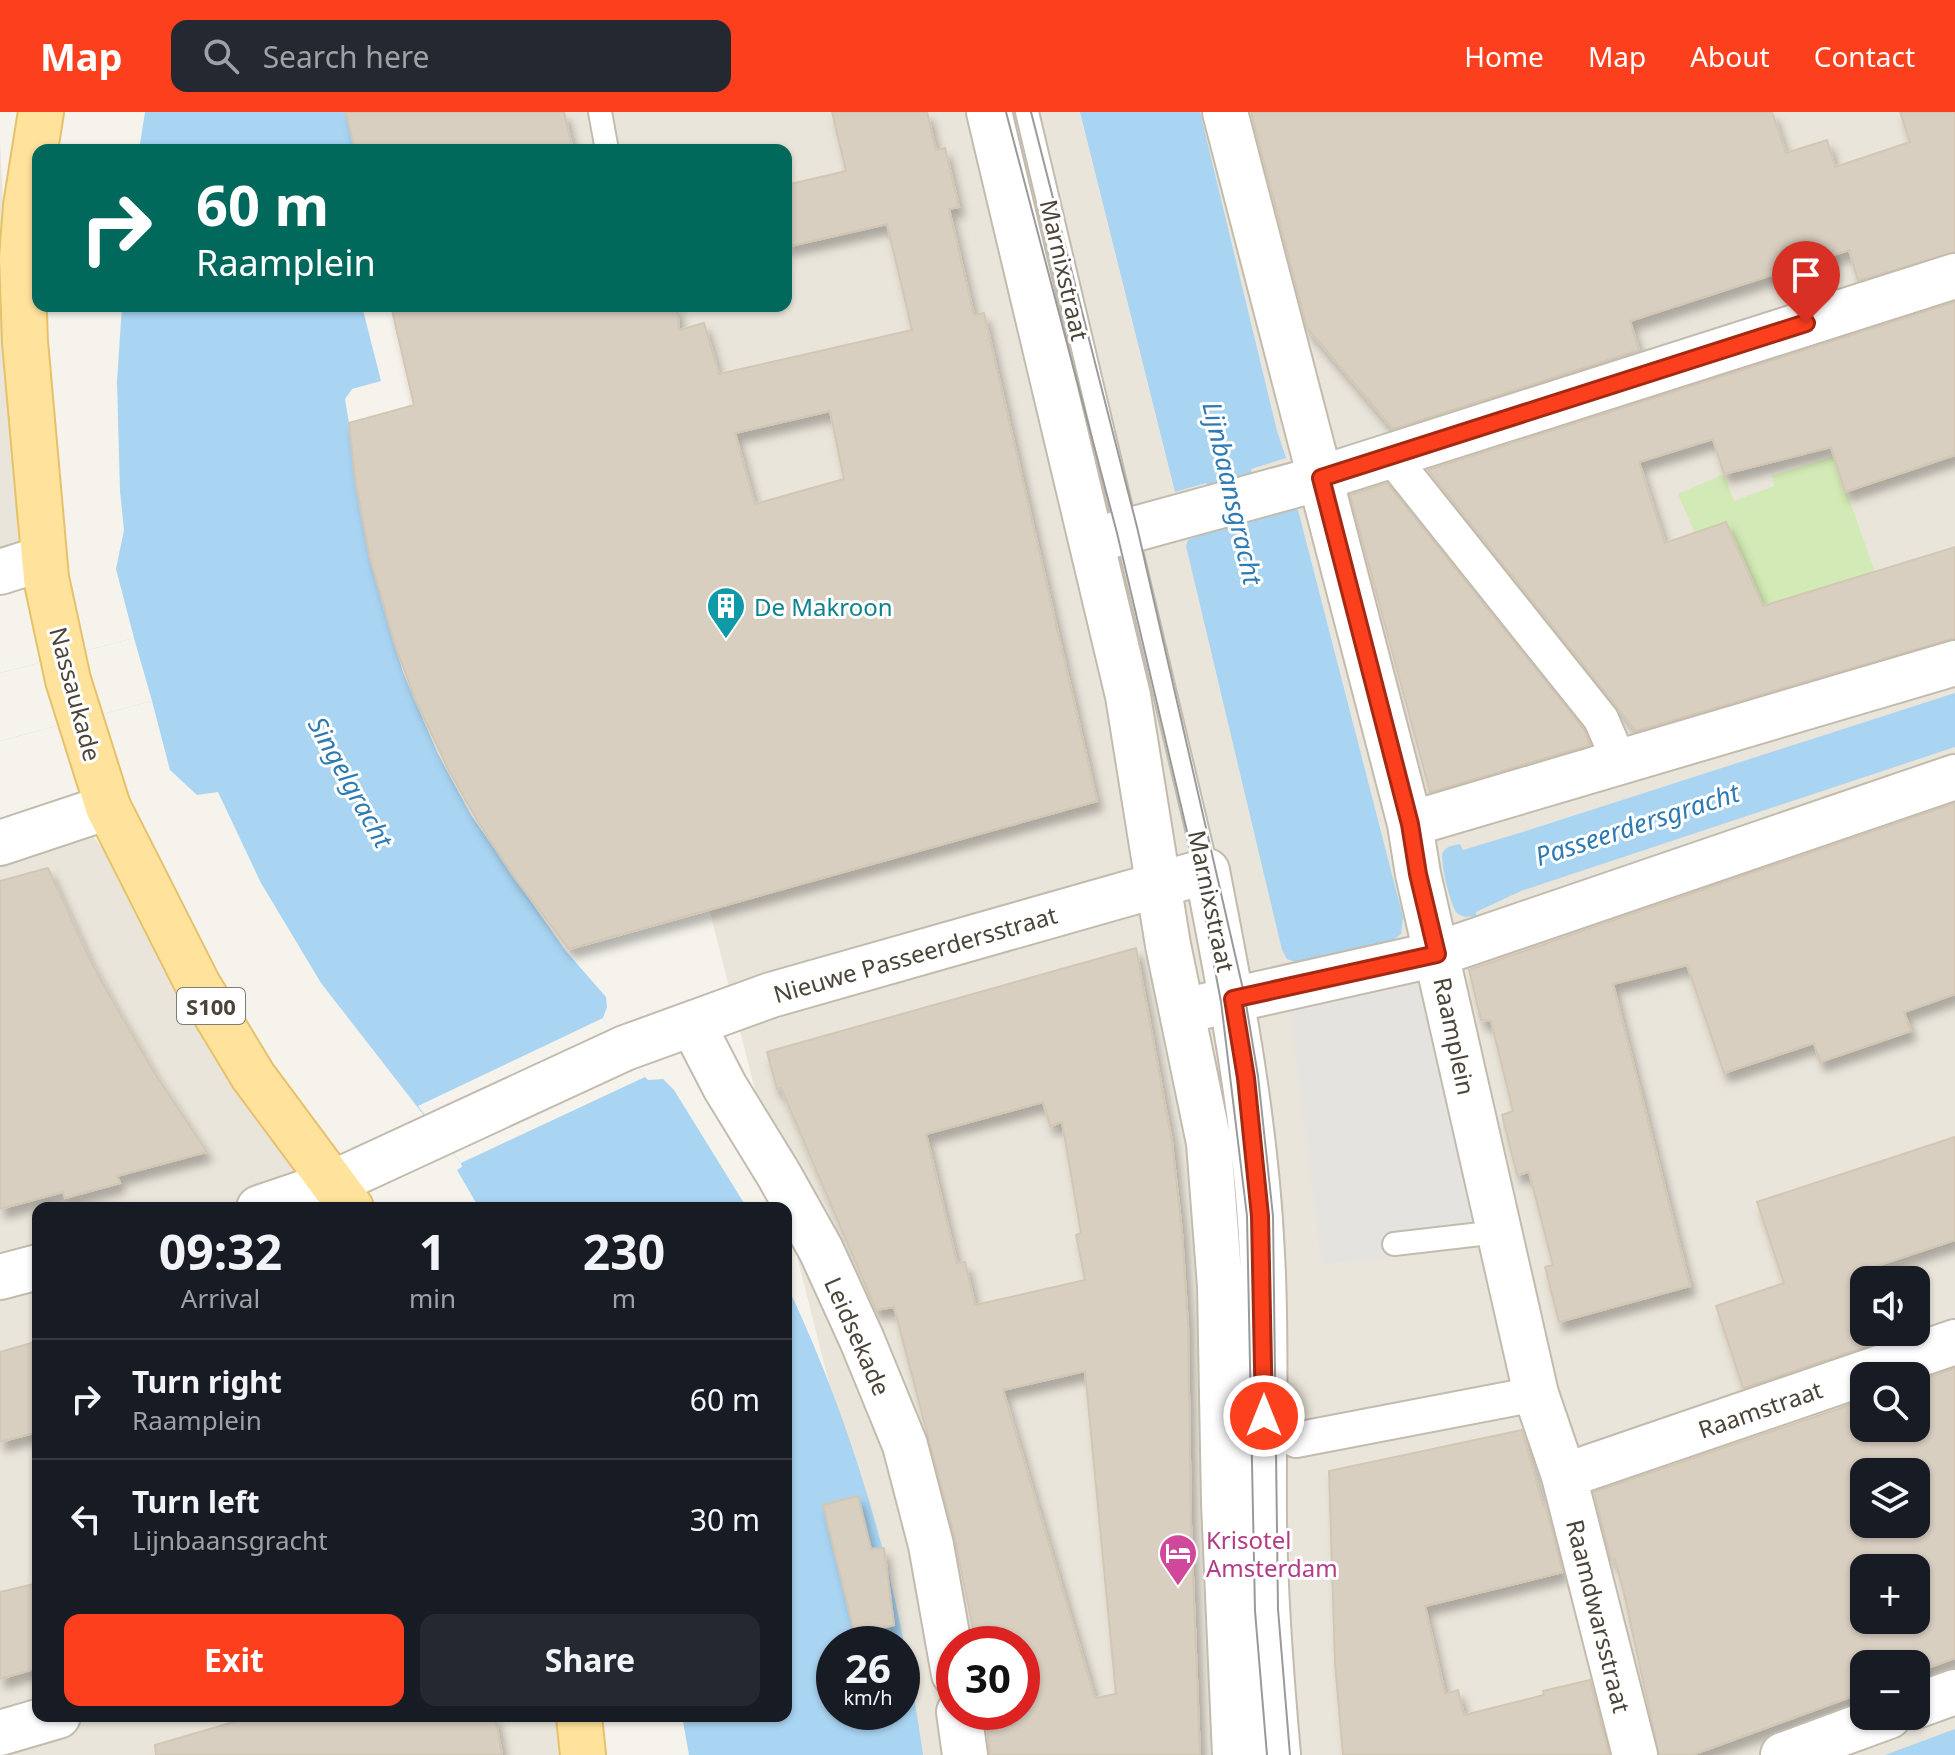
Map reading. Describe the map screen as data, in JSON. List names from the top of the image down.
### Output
{
  "streets": {
    "main road": ["Nassaukade", "S100"],
    "street": [
      "Marnixstraat",
      "Nieuwe Passeerdersstraat",
      "Raamplein",
      "Leidsekade",
      "Raamstraat",
      "Raamdwarsstraat"
    ]
  },
  "crossings": [
    ["Marnixstraat", "Nieuwe Passeerdersstraat"],
    ["Marnixstraat", "Raamplein"],
    ["Nassaukade", "Nieuwe Passeerdersstraat"],
    ["Nieuwe Passeerdersstraat", "Leidsekade"],
    ["Raamplein", "Raamstraat"],
    ["Raamplein", "Raamdwarsstraat"],
    ["Raamstraat", "Raamdwarsstraat"]
  ],
  "water": ["Lijnbaansgracht", "Singelgracht", "Passeerdersgracht"],
  "places": {
    "building": ["De Makroon"],
    "hotel": ["Krisotel Amsterdam"]
  },
  "page": {
    "header": "Map",
    "search": "Search here",
    "nav": [
      "Home",
      "Map",
      "About",
      "Contact"
    ],
    "turn": ["60 m", "Raamplein"],
    "eta": [
      "09:32",
      "Arrival",
      "1",
      "min",
      "230",
      "m"
    ],
    "map_buttons": ["+", "−"],
    "list": [
      {
        "name": "Turn right",
        "note": "Raamplein",
        "value": "60 m"
      },
      {
        "name": "Turn left",
        "note": "Lijnbaansgracht",
        "value": "30 m"
      }
    ],
    "buttons": ["Exit", "Share"],
    "speed": "26 km/h",
    "limit": "30"
  }
}
